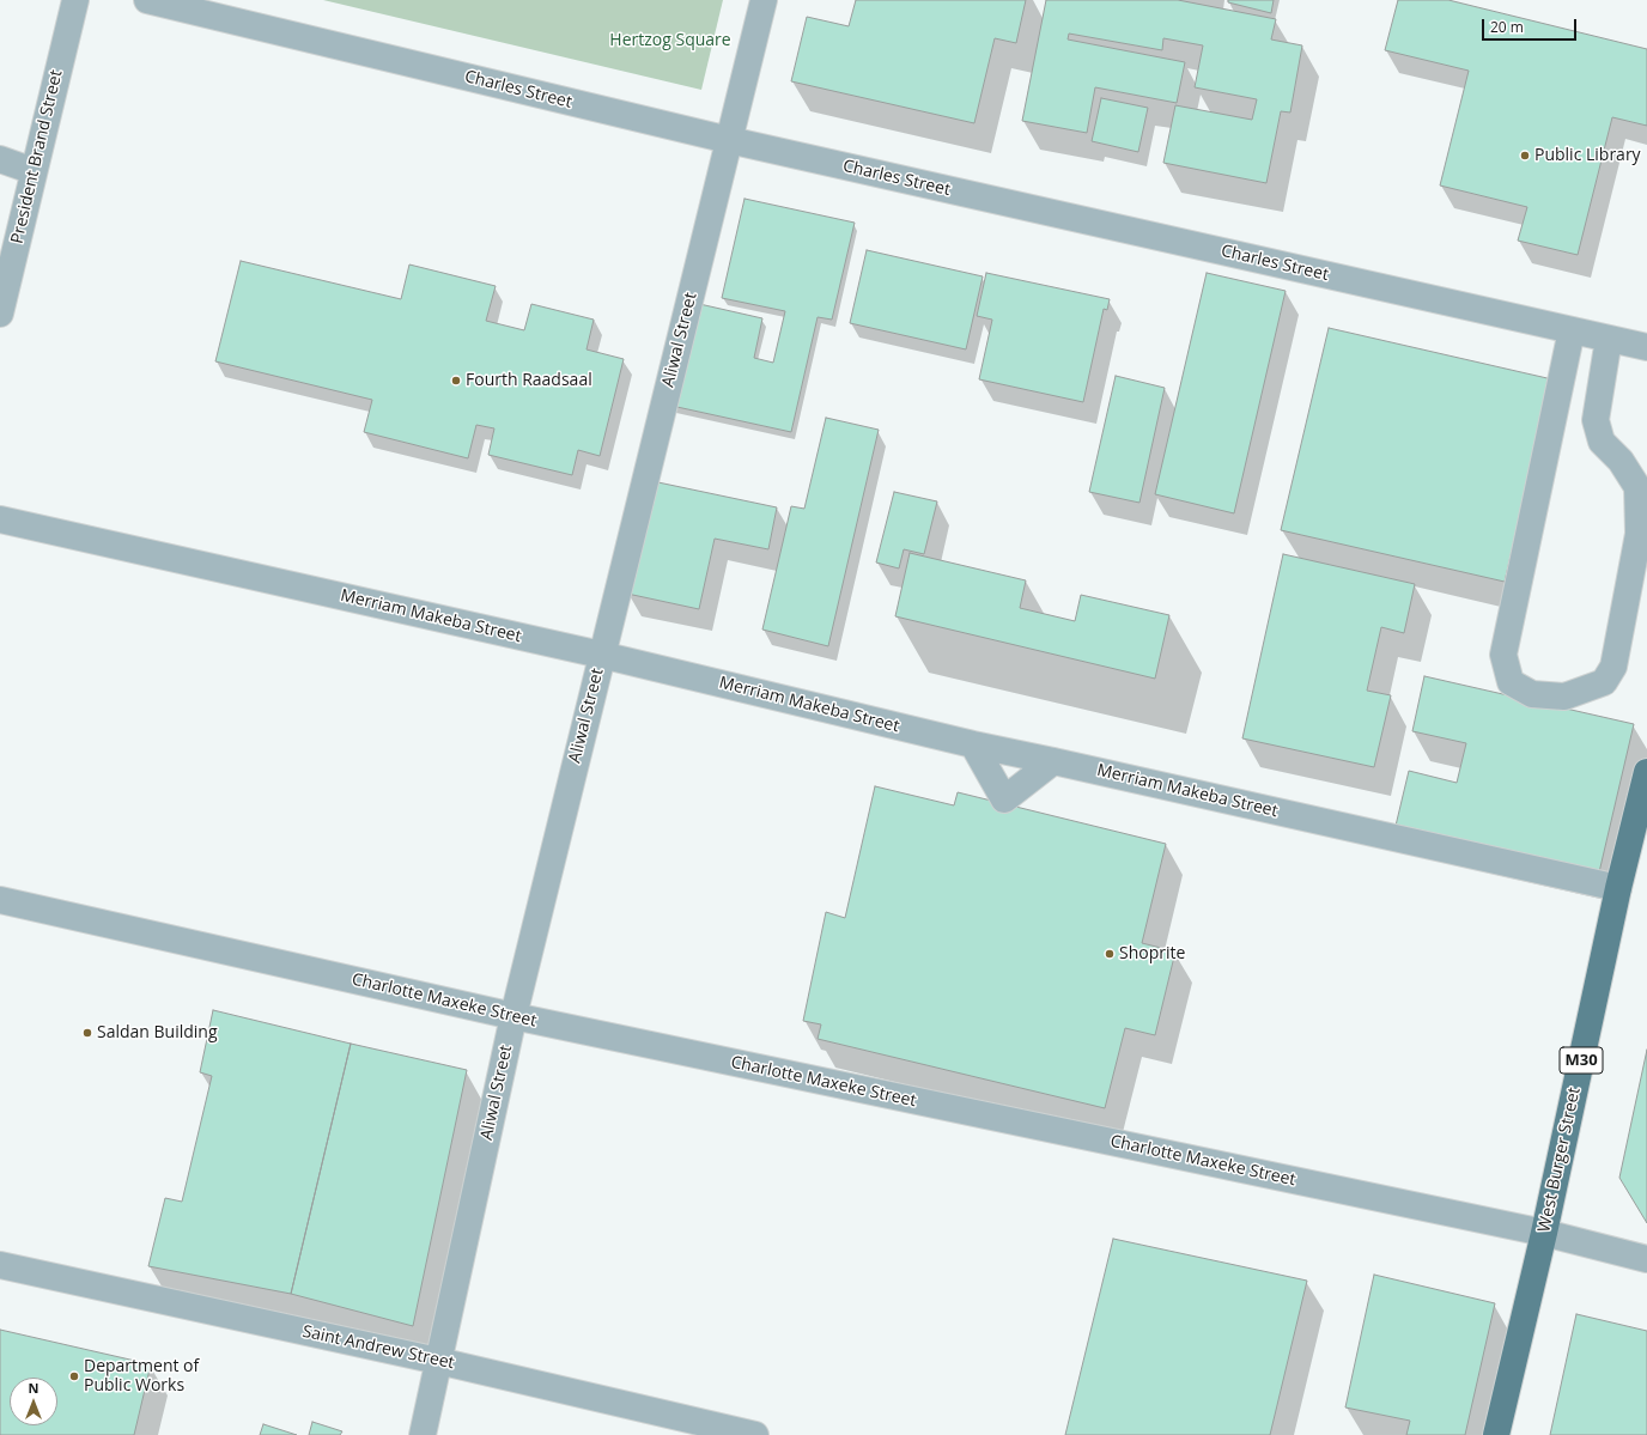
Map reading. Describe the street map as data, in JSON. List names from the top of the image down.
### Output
{
  "streets": {
    "main road": ["M30", "West Burger Street"],
    "street": [
      "Charles Street",
      "President Brand Street",
      "Aliwal Street",
      "Merriam Makeba Street",
      "Charlotte Maxeke Street",
      "Saint Andrew Street"
    ]
  },
  "crossings": [
    ["Charles Street", "Aliwal Street"],
    ["Aliwal Street", "Merriam Makeba Street"],
    ["Aliwal Street", "Charlotte Maxeke Street"],
    ["Aliwal Street", "Saint Andrew Street"],
    ["Merriam Makeba Street", "West Burger Street"],
    ["Charlotte Maxeke Street", "West Burger Street"]
  ],
  "parks": ["Hertzog Square"],
  "places": [
    "Public Library",
    "Fourth Raadsaal",
    "Shoprite",
    "Saldan Building",
    "Department of Public Works"
  ],
  "scale_bar": "20 m",
  "north": "top"
}
